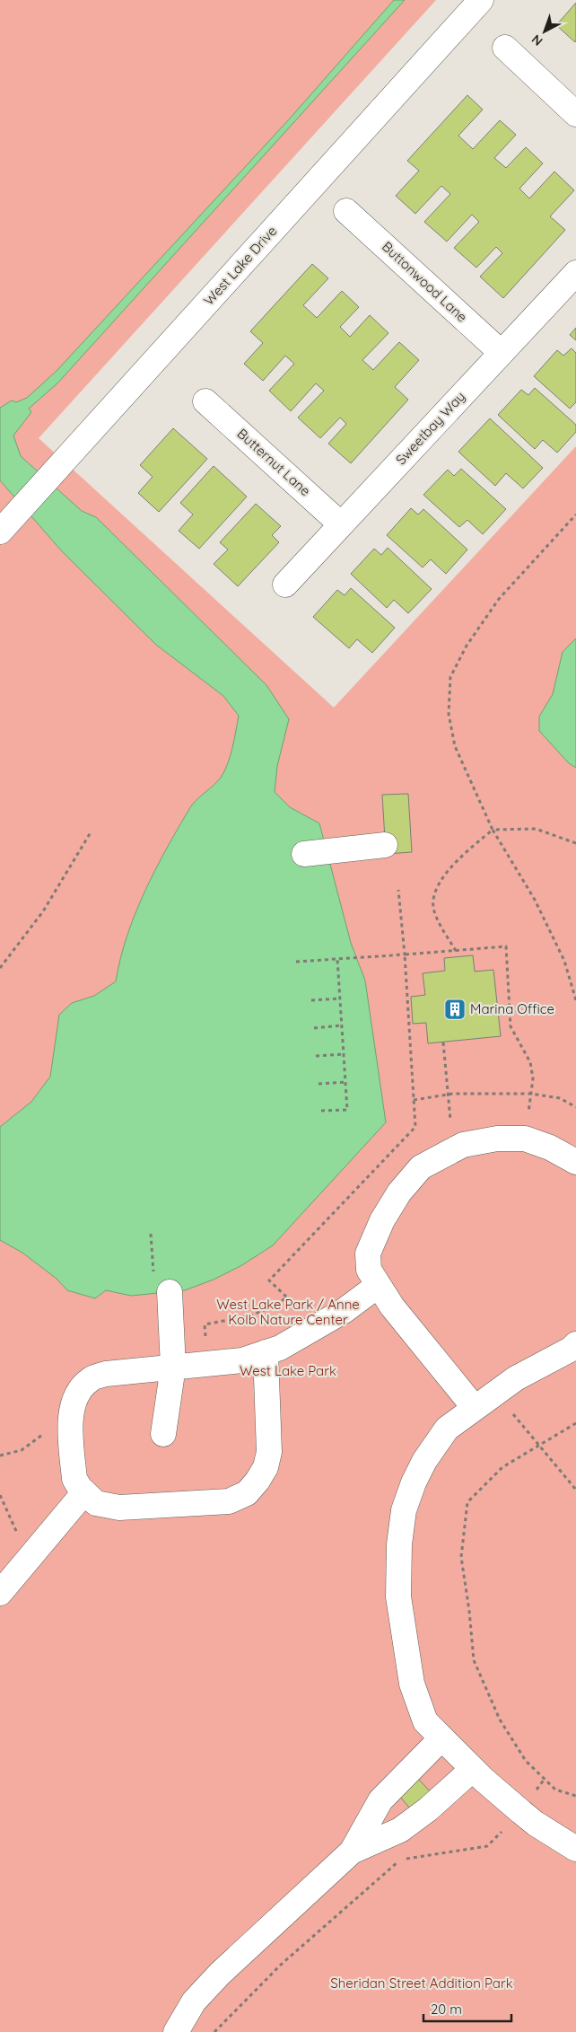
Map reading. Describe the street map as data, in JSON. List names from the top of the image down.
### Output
{
  "streets": {
    "street": [
      "West Lake Drive",
      "Buttonwood Lane",
      "Sweetbay Way",
      "Butternut Lane"
    ]
  },
  "crossings": [
    ["Buttonwood Lane", "Sweetbay Way"],
    ["Sweetbay Way", "Butternut Lane"]
  ],
  "parks": ["West Lake Park / Anne Kolb Nature Center", "West Lake Park", "Sheridan Street Addition Park"],
  "places": {
    "building": ["Marina Office"]
  },
  "scale_bar": "20 m",
  "north": "bottom left"
}
